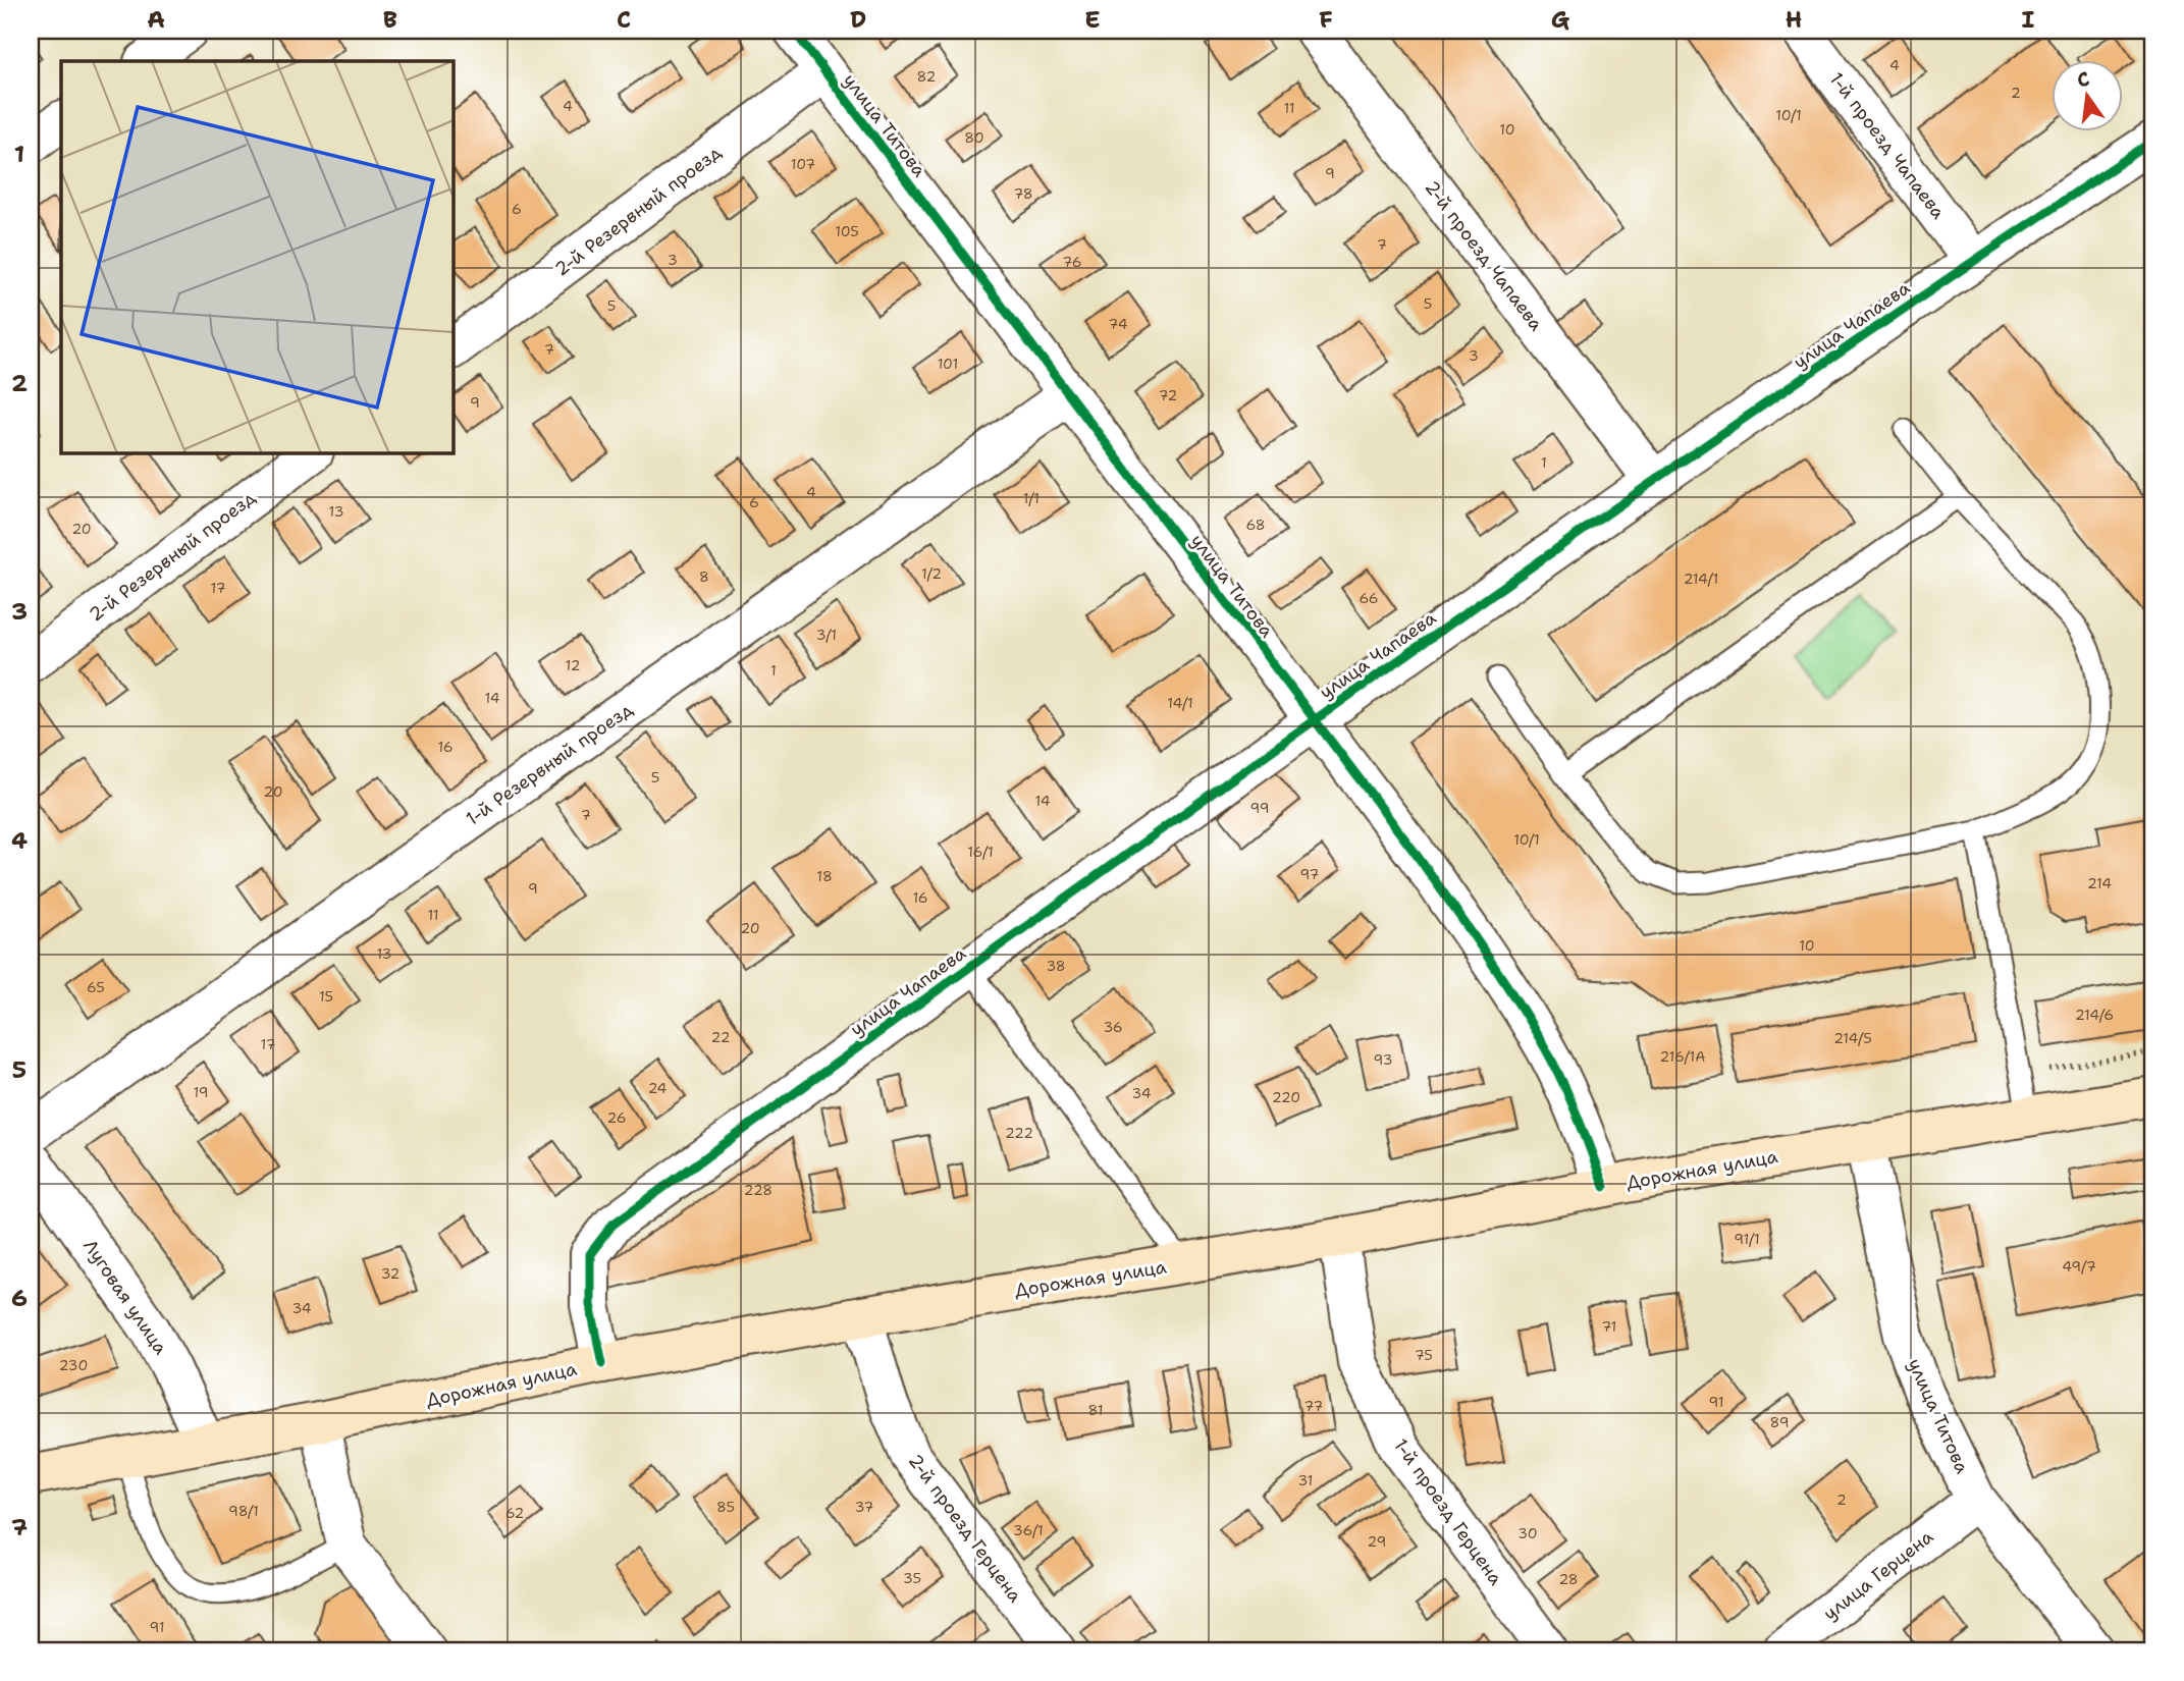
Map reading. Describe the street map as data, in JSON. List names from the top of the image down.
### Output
{
  "streets": {
    "main road": ["Дорожная улица"],
    "street": [
      "улица Титова",
      "1-й проезд Чапаева",
      "2-й Резервный проезд",
      "2-й проезд Чапаева",
      "улица Чапаева",
      "1-й Резервный проезд",
      "Луговая улица",
      "1-й проезд Герцена",
      "2-й проезд Герцена",
      "улица Герцена"
    ]
  },
  "crossings": [
    ["улица Титова", "2-й Резервный проезд"],
    ["улица Титова", "улица Чапаева"],
    ["улица Титова", "1-й Резервный проезд"],
    ["улица Титова", "Дорожная улица"],
    ["улица Титова", "улица Герцена"],
    ["1-й проезд Чапаева", "улица Чапаева"],
    ["2-й проезд Чапаева", "улица Чапаева"],
    ["улица Чапаева", "Дорожная улица"],
    ["Дорожная улица", "Луговая улица"],
    ["Дорожная улица", "1-й проезд Герцена"],
    ["Дорожная улица", "2-й проезд Герцена"]
  ],
  "house_numbers": [
    "4",
    "82",
    "2",
    "4",
    "11",
    "10/1",
    "10",
    "80",
    "107",
    "9",
    "78",
    "6",
    "105",
    "7",
    "3",
    "76",
    "5",
    "5",
    "74",
    "7",
    "3",
    "101",
    "72",
    "9",
    "1",
    "4",
    "1/1",
    "6",
    "13",
    "68",
    "20",
    "1/2",
    "8",
    "214/1",
    "17",
    "66",
    "3/1",
    "12",
    "1",
    "14",
    "14/1",
    "16",
    "5",
    "20",
    "14",
    "99",
    "7",
    "10/1",
    "16/1",
    "97",
    "18",
    "214",
    "9",
    "16",
    "11",
    "20",
    "10",
    "13",
    "38",
    "65",
    "15",
    "214/6",
    "36",
    "22",
    "214/5",
    "17",
    "216/1А",
    "93",
    "24",
    "19",
    "34",
    "220",
    "26",
    "222",
    "228",
    "91/1",
    "49/7",
    "32",
    "34",
    "71",
    "75",
    "230",
    "91",
    "77",
    "81",
    "89",
    "31",
    "2",
    "85",
    "37",
    "98/1",
    "62",
    "36/1",
    "30",
    "29",
    "35",
    "28",
    "91"
  ],
  "north": "top",
  "grid": {
    "columns": [
      "A",
      "B",
      "C",
      "D",
      "E",
      "F",
      "G",
      "H",
      "I"
    ],
    "rows": [
      "1",
      "2",
      "3",
      "4",
      "5",
      "6",
      "7"
    ]
  }
}
